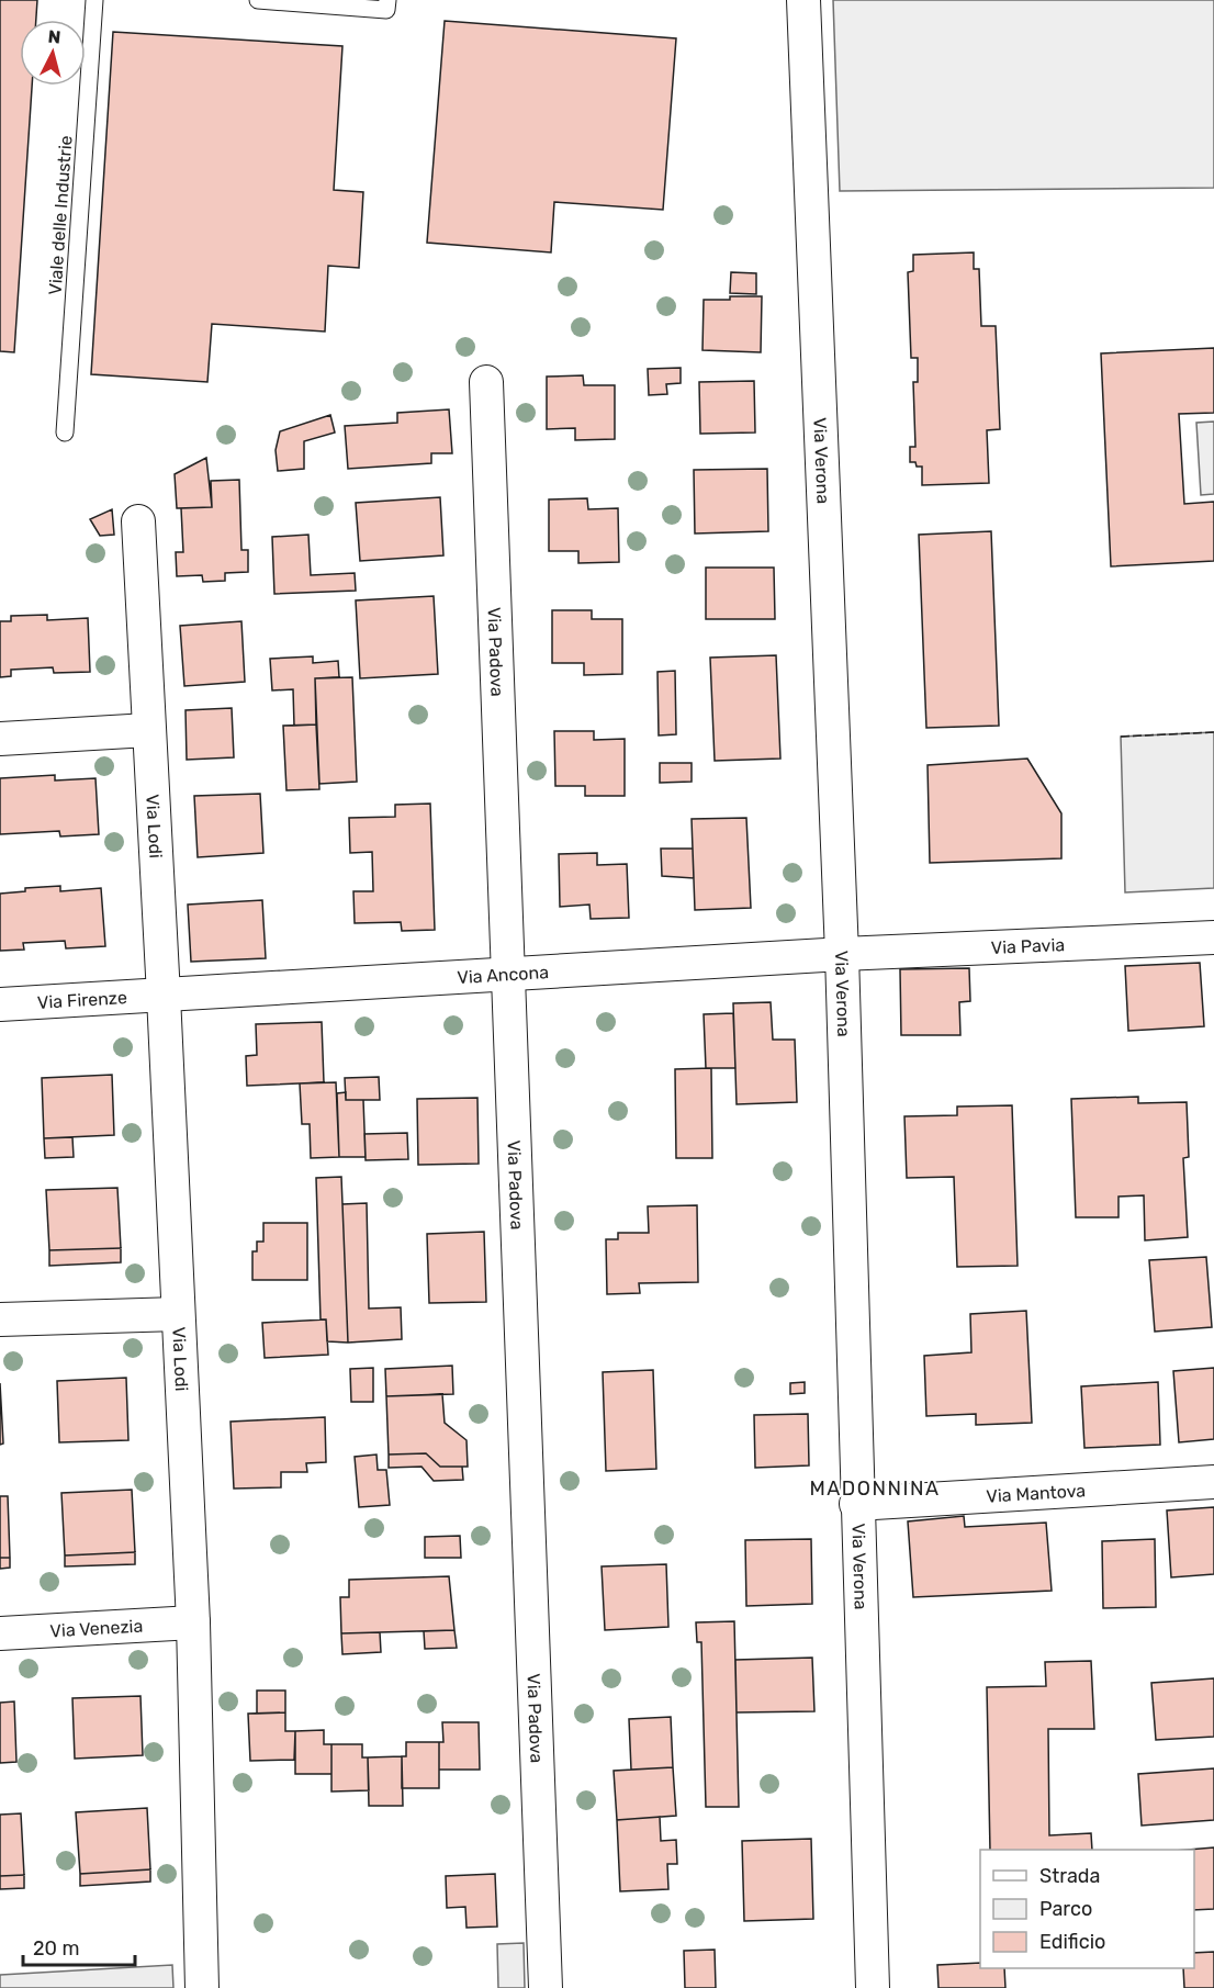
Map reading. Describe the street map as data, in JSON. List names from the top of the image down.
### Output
{
  "streets": {
    "street": [
      "Via Verona",
      "Via Padova",
      "Via Lodi",
      "Via Pavia",
      "Via Ancona",
      "Via Firenze",
      "Via Mantova",
      "Via Venezia"
    ],
    "lane": ["Viale delle Industrie"]
  },
  "crossings": [
    ["Via Verona", "Via Pavia"],
    ["Via Verona", "Via Ancona"],
    ["Via Verona", "Via Mantova"],
    ["Via Padova", "Via Ancona"],
    ["Via Lodi", "Via Ancona"],
    ["Via Lodi", "Via Firenze"],
    ["Via Lodi", "Via Venezia"],
    ["Via Pavia", "Via Ancona"],
    ["Via Ancona", "Via Firenze"]
  ],
  "districts": ["MADONNINA"],
  "legend": ["Strada", "Parco", "Edificio"],
  "scale_bar": "20 m",
  "north": "top"
}
